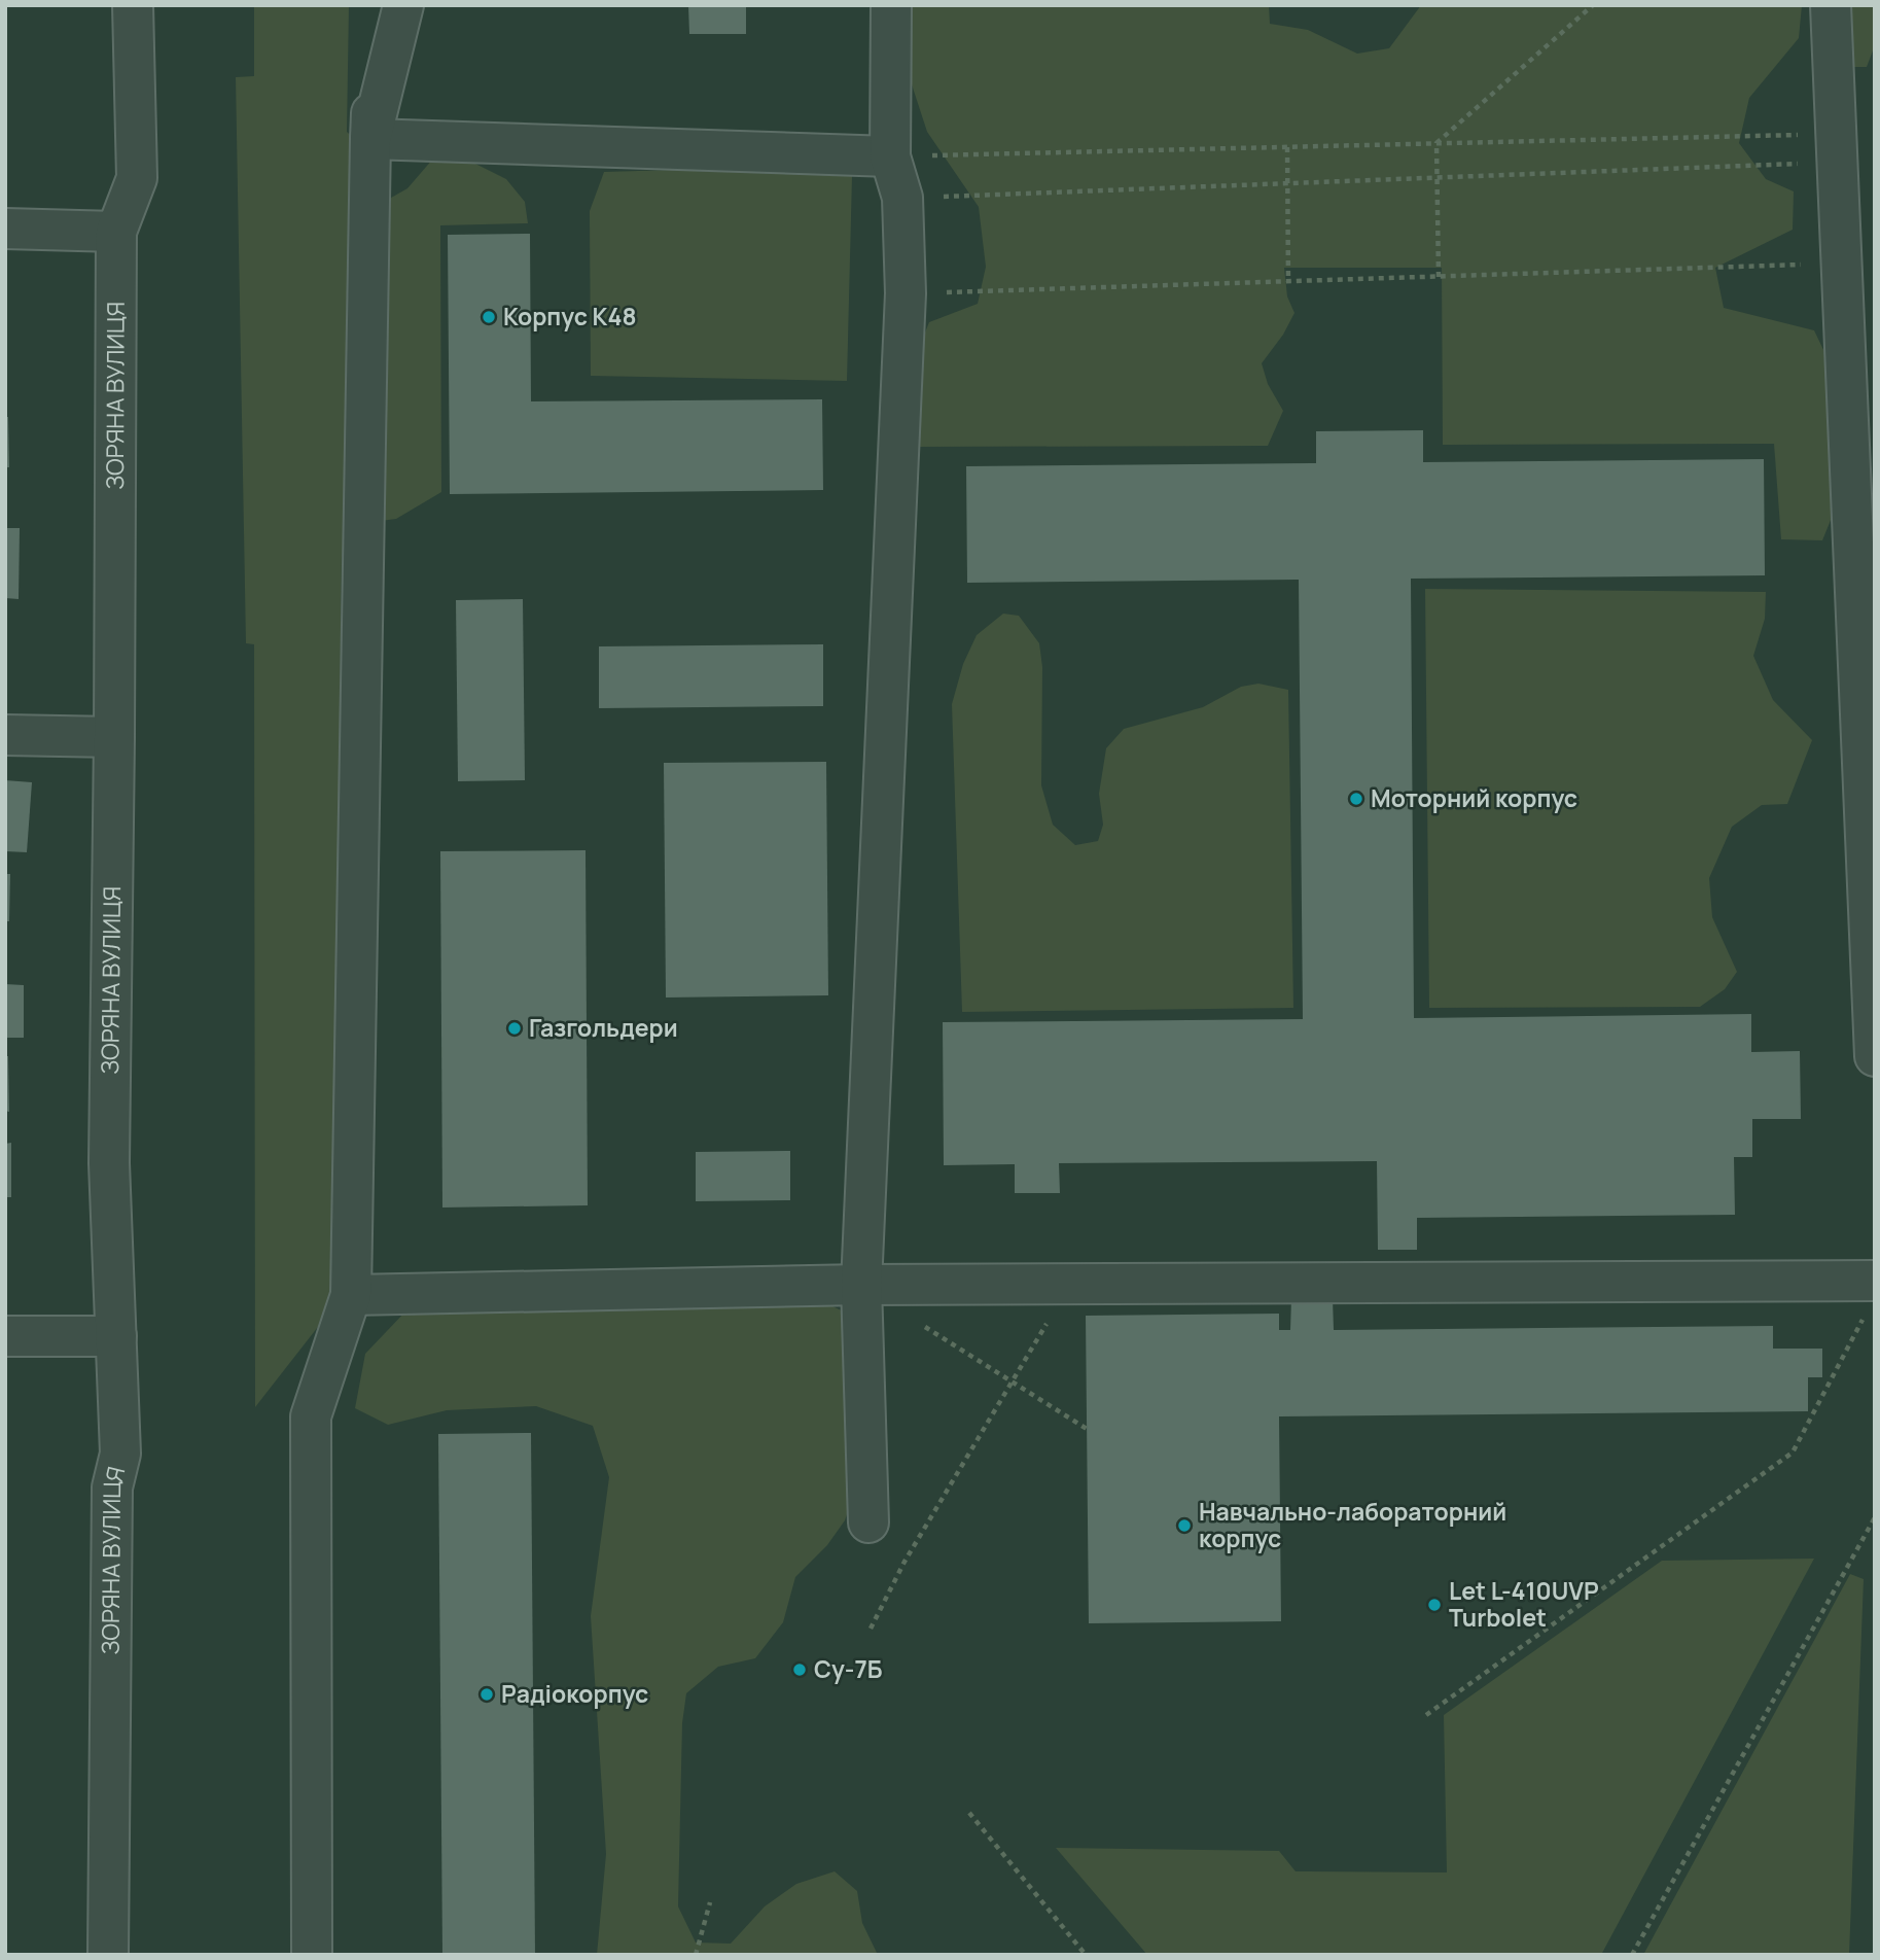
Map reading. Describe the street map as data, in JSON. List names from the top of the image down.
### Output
{
  "streets": {
    "street": ["ЗОРЯНА ВУЛИЦЯ"]
  },
  "places": [
    "Корпус К48",
    "Моторний корпус",
    "Газгольдери",
    "Навчально-лабораторний корпус",
    "Let L-410UVP Turbolet",
    "Су-7Б",
    "Радіокорпус"
  ]
}
